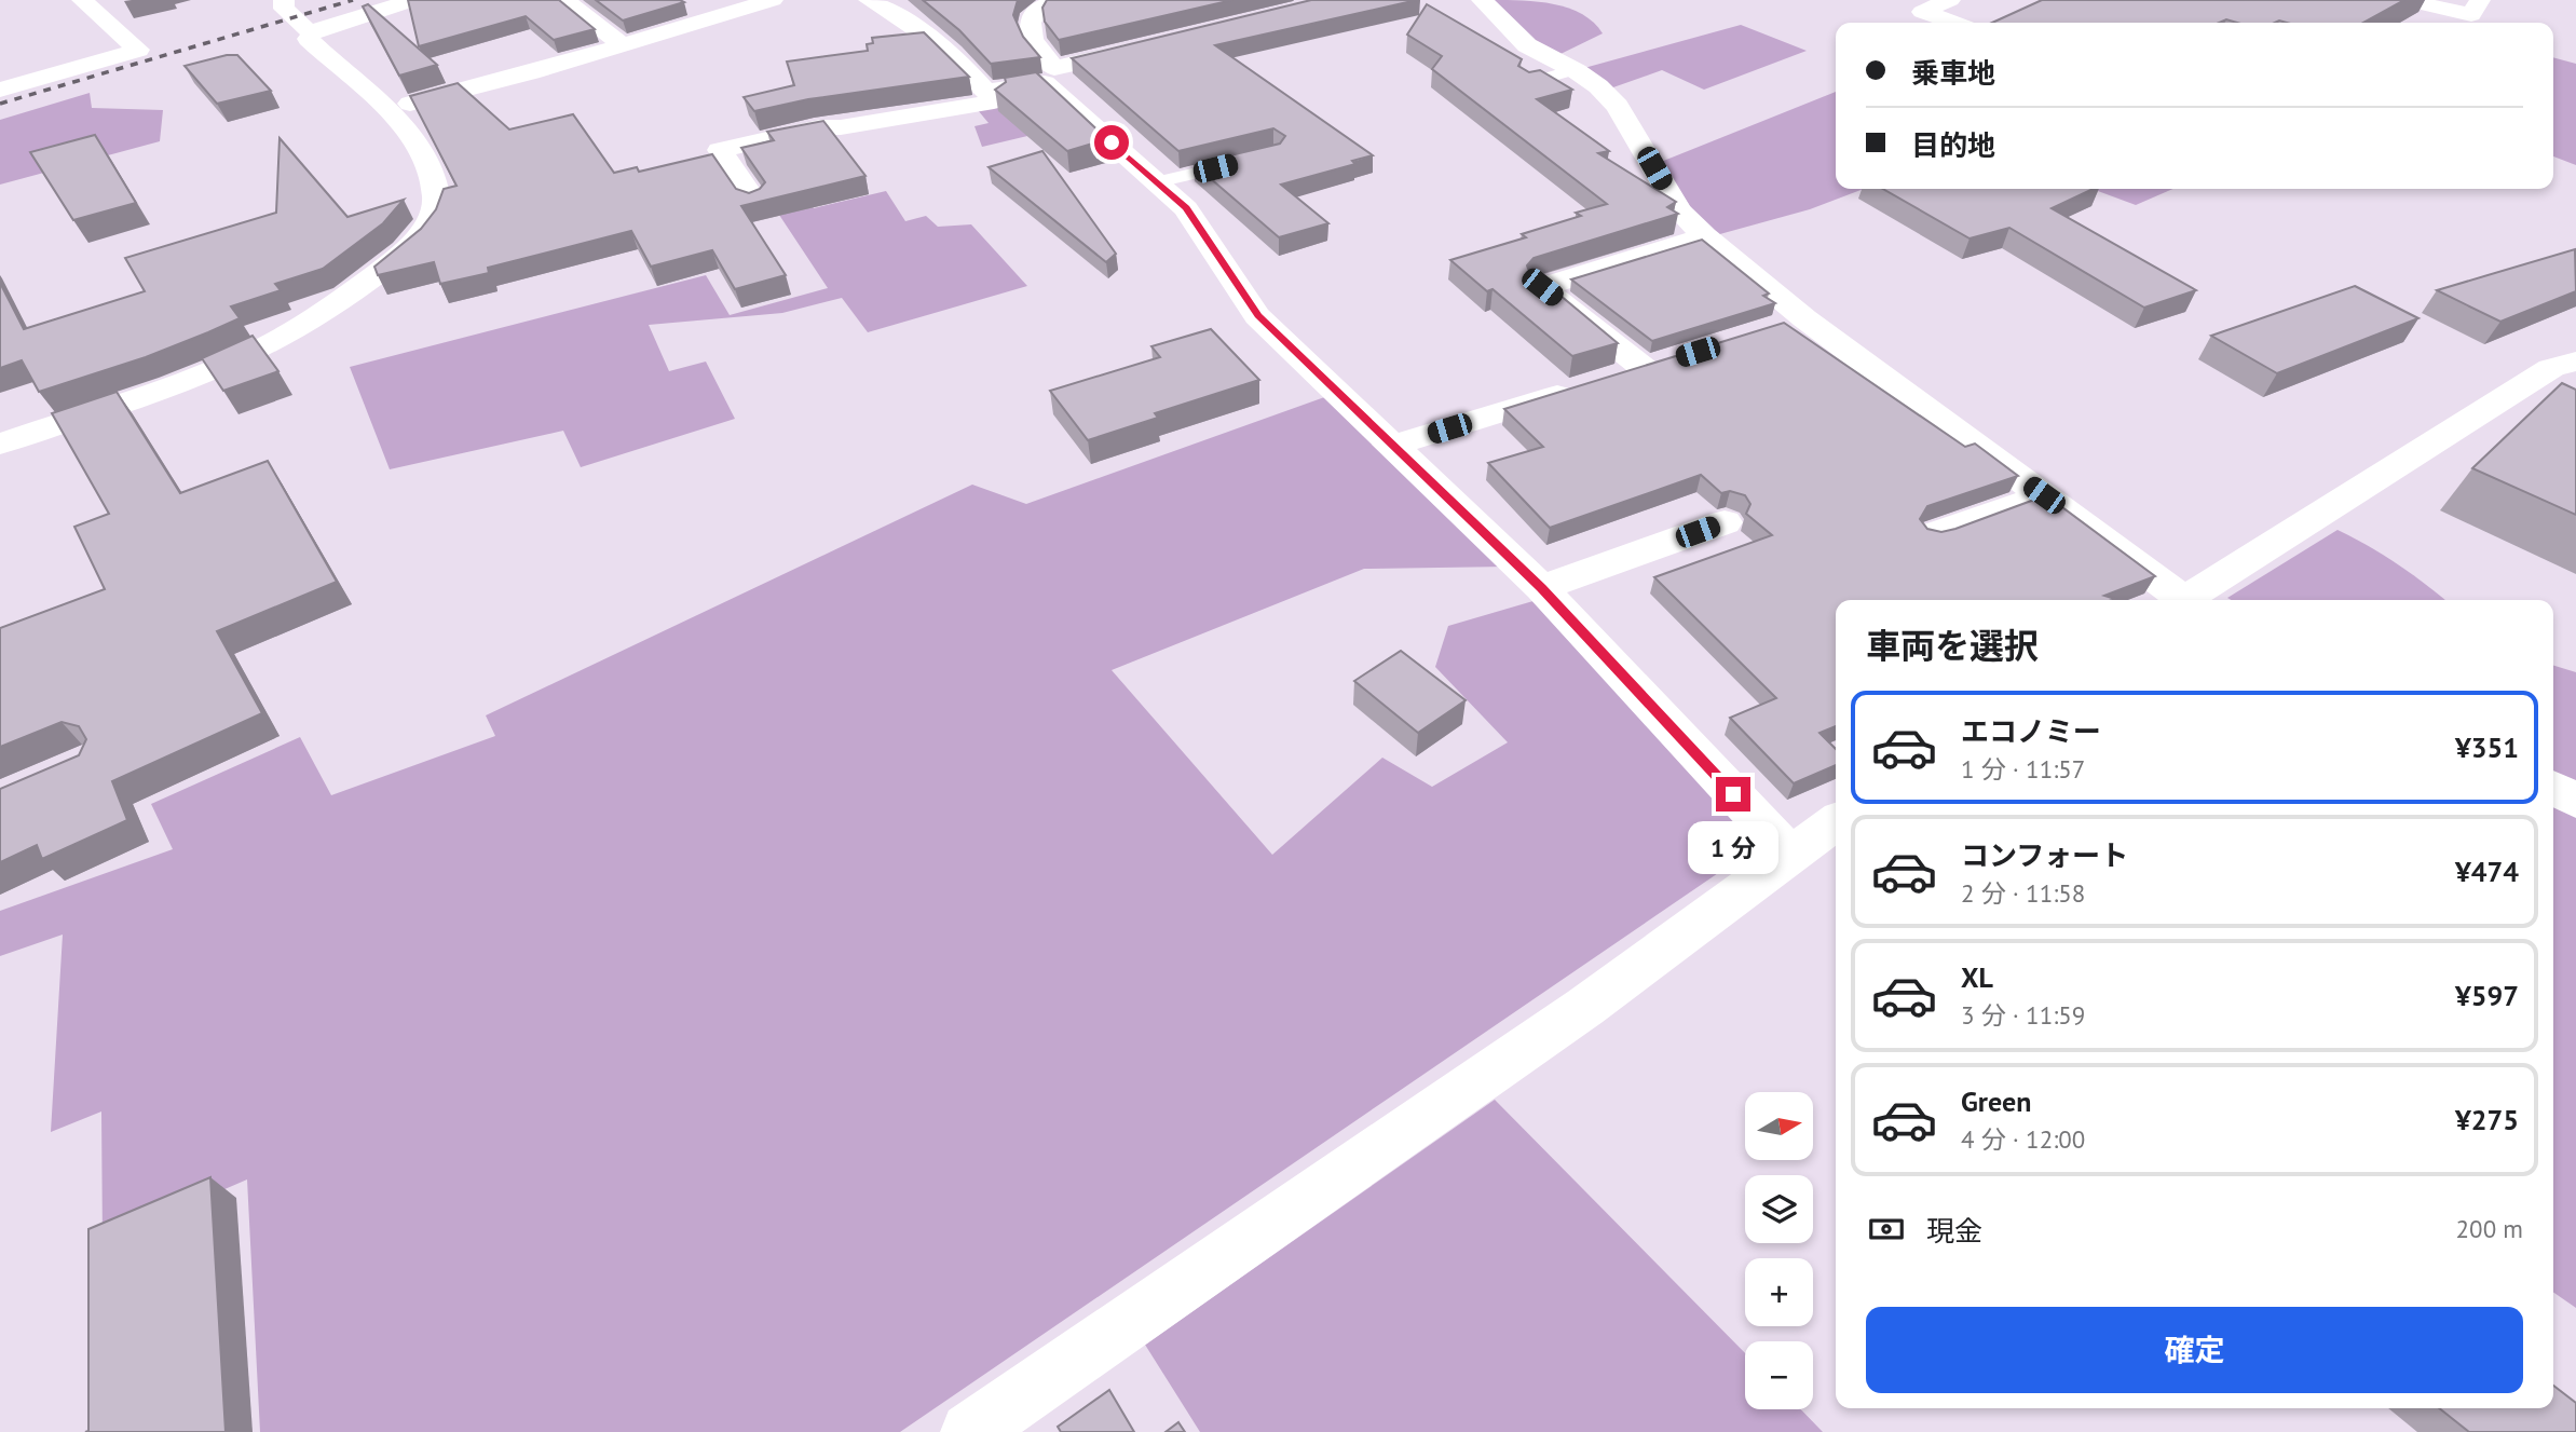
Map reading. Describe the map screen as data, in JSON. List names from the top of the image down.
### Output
{
  "north": "right",
  "page": {
    "banner": ["乗車地", "目的地"],
    "heading": "車両を選択",
    "list": [
      {
        "name": "エコノミー",
        "note": "1 分 · 11:57",
        "value": "¥351"
      },
      {
        "name": "コンフォート",
        "note": "2 分 · 11:58",
        "value": "¥474"
      },
      {
        "name": "XL",
        "note": "3 分 · 11:59",
        "value": "¥597"
      },
      {
        "name": "Green",
        "note": "4 分 · 12:00",
        "value": "¥275"
      }
    ],
    "bubble": "1 分",
    "map_buttons": ["+", "−"],
    "pay": ["現金", "200 m"],
    "buttons": "確定"
  }
}
